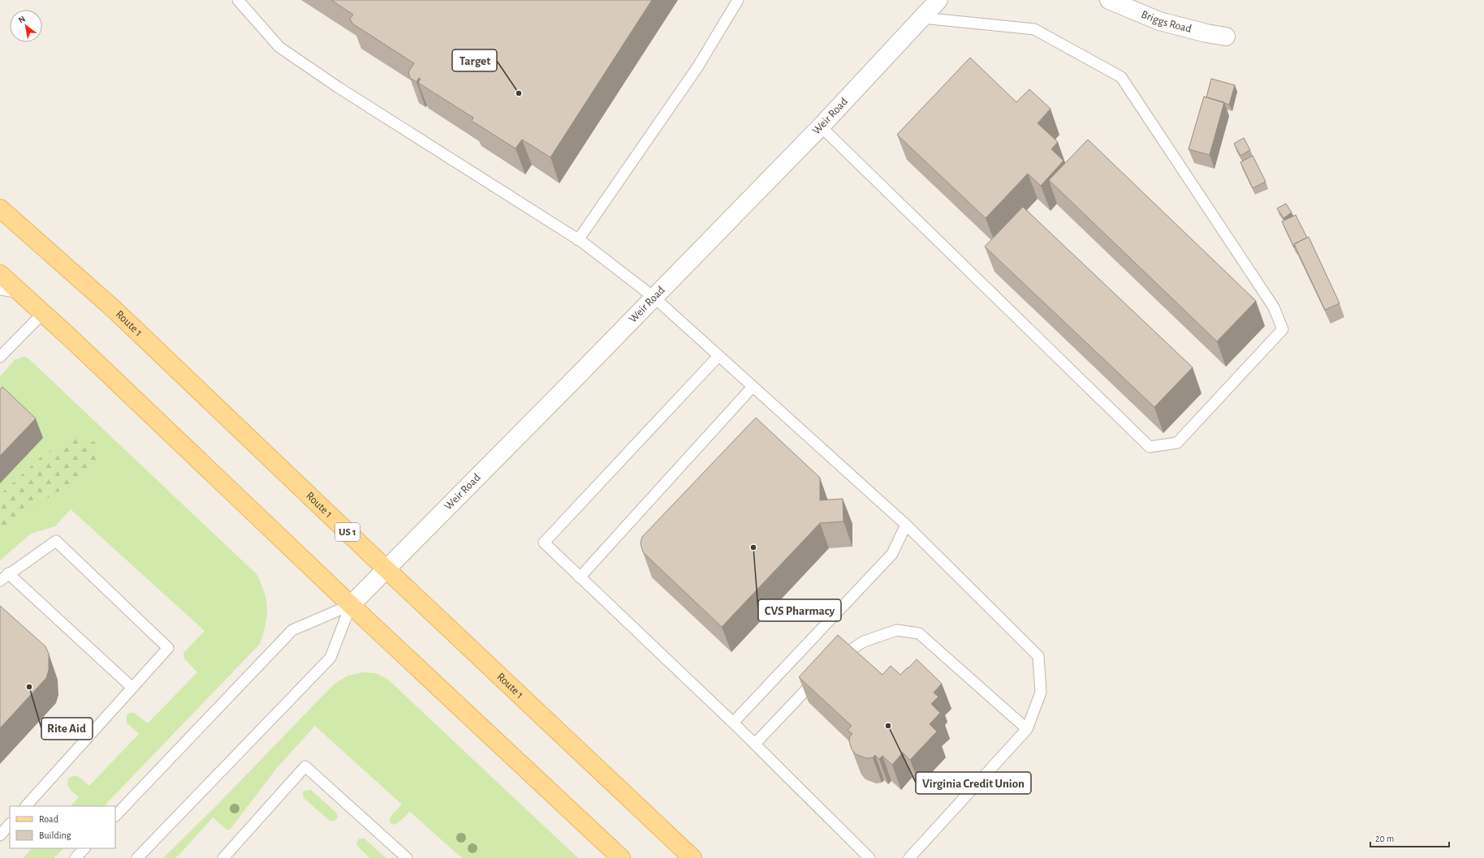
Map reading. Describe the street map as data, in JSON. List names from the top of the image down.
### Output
{
  "streets": {
    "main road": ["Route 1", "US 1"],
    "street": ["Briggs Road", "Weir Road"]
  },
  "crossings": [
    ["Weir Road", "Route 1"]
  ],
  "places": [
    "Target",
    "CVS Pharmacy",
    "Rite Aid",
    "Virginia Credit Union"
  ],
  "legend": ["Road", "Building"],
  "scale_bar": "20 m",
  "north": "top left"
}
